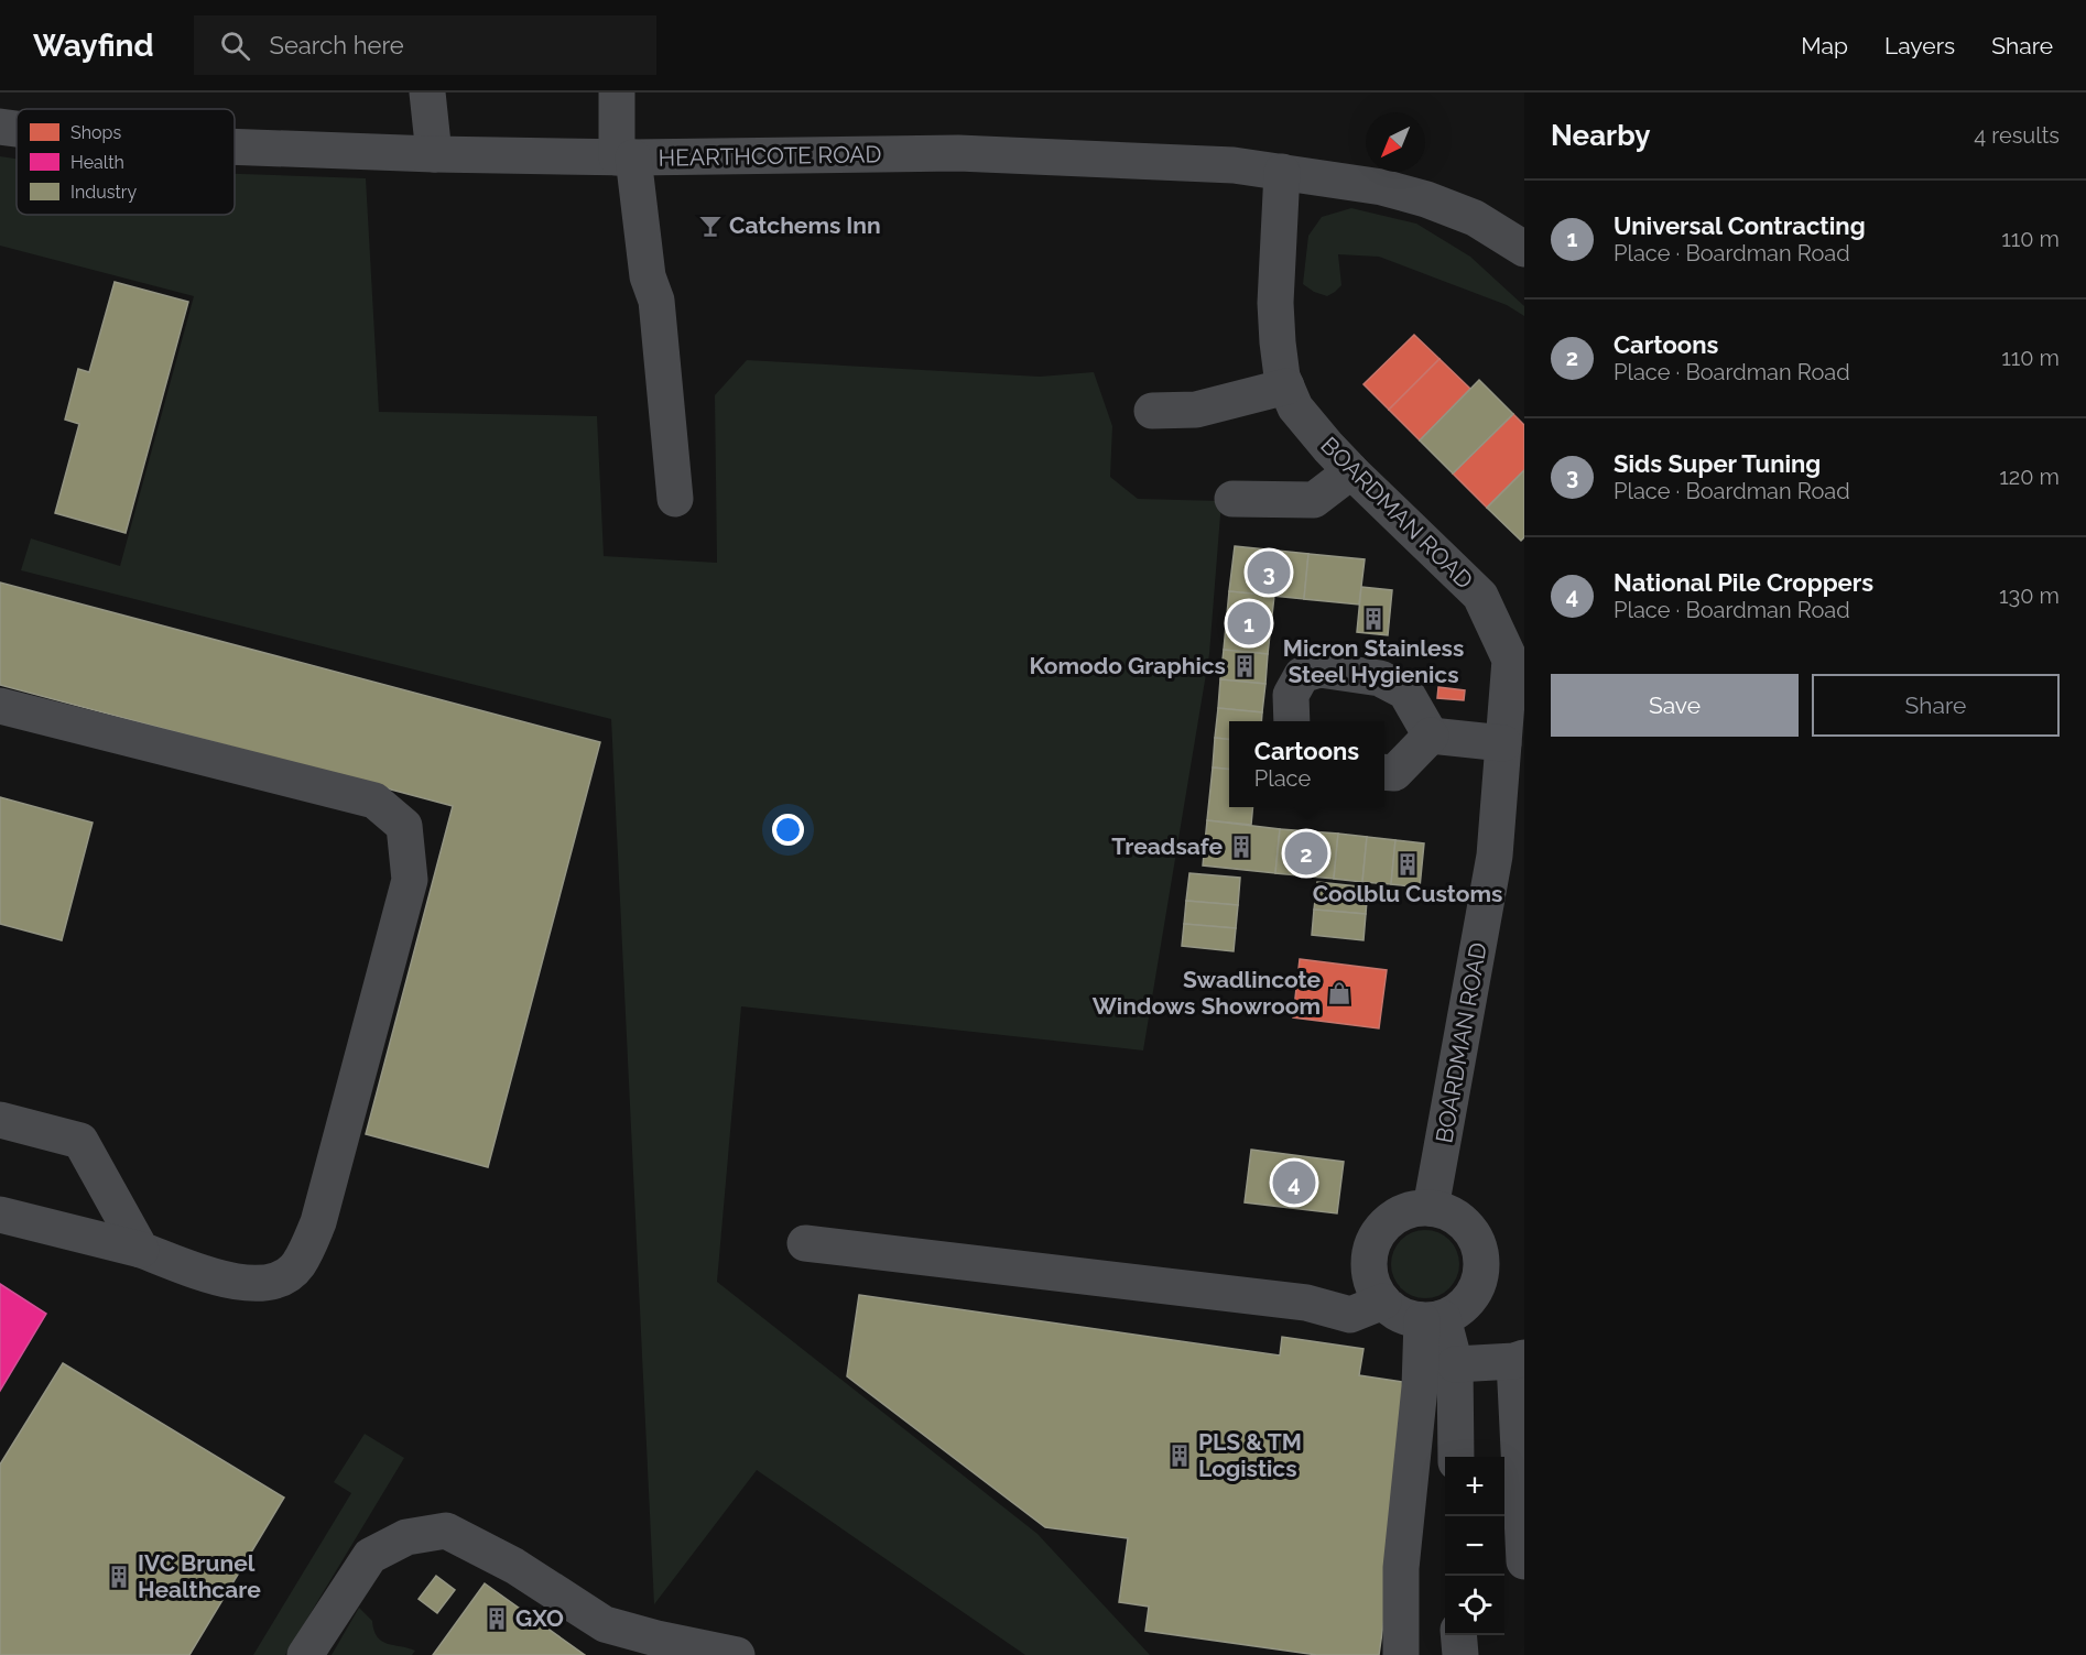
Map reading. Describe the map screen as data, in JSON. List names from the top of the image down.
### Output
{
  "streets": {
    "street": ["HEARTHCOTE ROAD", "BOARDMAN ROAD"]
  },
  "crossings": [
    ["HEARTHCOTE ROAD", "BOARDMAN ROAD"]
  ],
  "places": {
    "bar": ["Catchems Inn"],
    "building": [
      "Micron Stainless Steel Hygienics",
      "Komodo Graphics",
      "Treadsafe",
      "Coolblu Customs",
      "PLS & TM Logistics",
      "IVC Brunel Healthcare",
      "GXO"
    ],
    "shop": ["Swadlincote Windows Showroom"]
  },
  "legend": ["Shops", "Health", "Industry"],
  "north": "bottom left",
  "page": {
    "header": "Wayfind",
    "search": "Search here",
    "nav": ["Map", "Layers", "Share"],
    "heading": ["Nearby", "4 results"],
    "list": [
      {
        "mark": "1",
        "name": "Universal Contracting",
        "note": "Place · Boardman Road",
        "value": "110 m"
      },
      {
        "mark": "2",
        "name": "Cartoons",
        "note": "Place · Boardman Road",
        "value": "110 m"
      },
      {
        "mark": "3",
        "name": "Sids Super Tuning",
        "note": "Place · Boardman Road",
        "value": "120 m"
      },
      {
        "mark": "4",
        "name": "National Pile Croppers",
        "note": "Place · Boardman Road",
        "value": "130 m"
      }
    ],
    "pins": [
      "3",
      "1",
      "2",
      "4"
    ],
    "buttons": ["Save", "Share"],
    "popup": ["Cartoons", "Place"],
    "map_buttons": ["+", "−"]
  }
}
